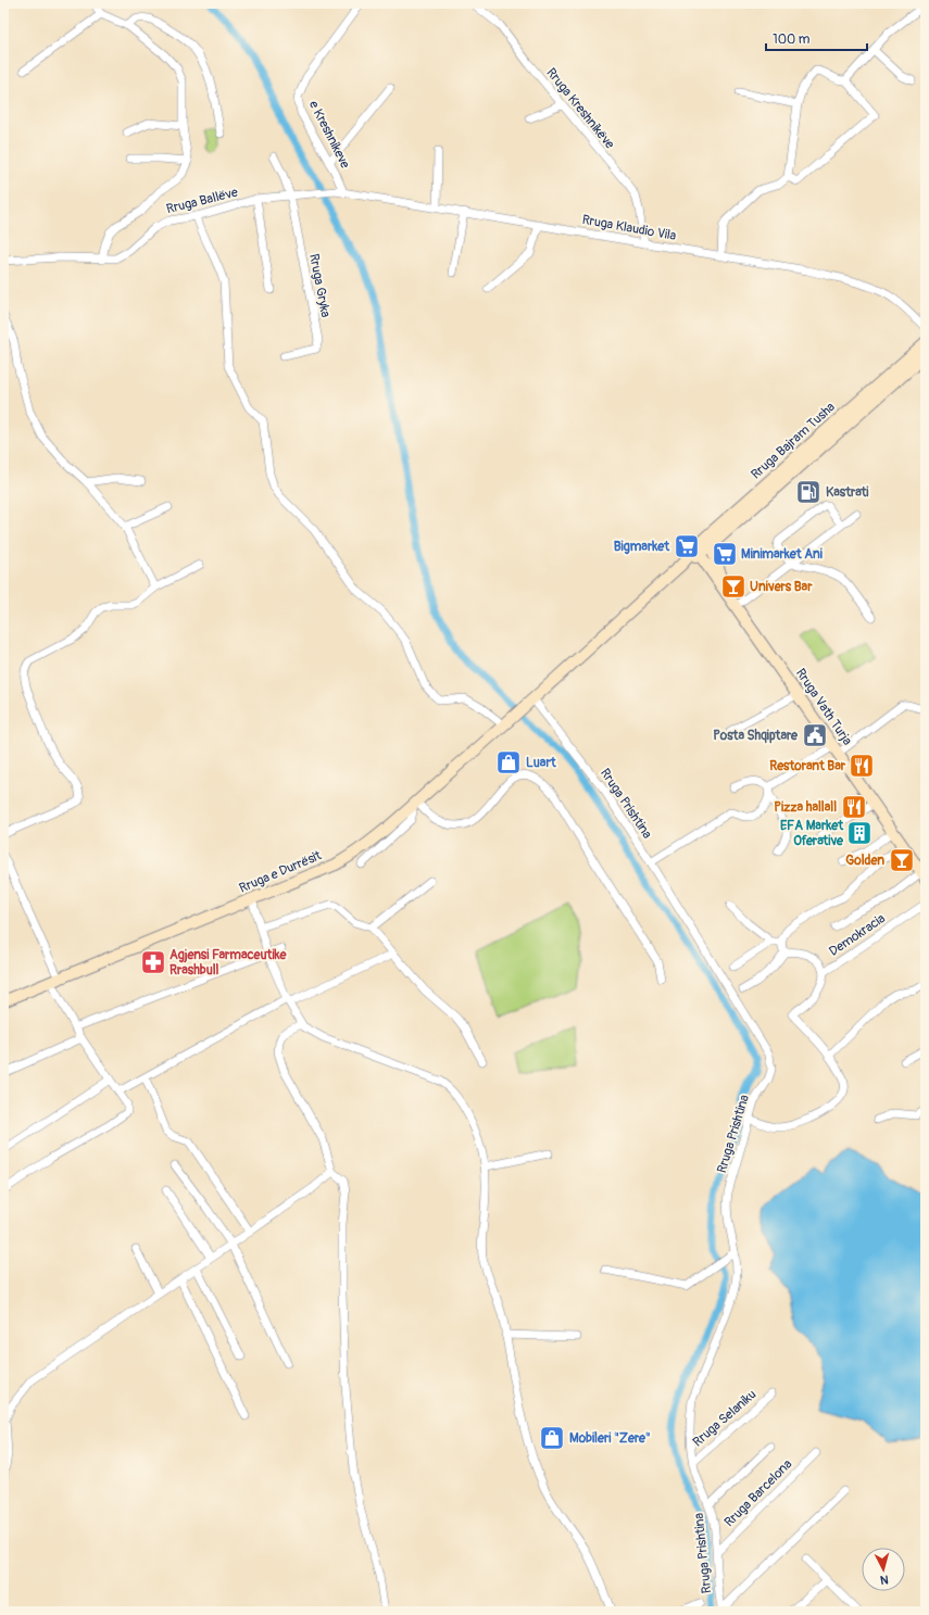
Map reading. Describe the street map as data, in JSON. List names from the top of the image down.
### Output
{
  "streets": {
    "main road": ["Rruga Bajram Tusha", "Rruga Vath Turja", "Rruga e Durrësit"],
    "street": [
      "Rruga Kreshnikëve",
      "e Kreshnikeve",
      "Rruga Ballëve",
      "Rruga Klaudio Vila",
      "Rruga Gryka",
      "Rruga Prishtina",
      "Demokracia",
      "Rruga Selaniku",
      "Rruga Barcelona"
    ]
  },
  "crossings": [
    ["Rruga Kreshnikëve", "Rruga Klaudio Vila"],
    ["e Kreshnikeve", "Rruga Klaudio Vila"],
    ["Rruga Ballëve", "Rruga Klaudio Vila"],
    ["Rruga Ballëve", "Rruga Gryka"],
    ["Rruga Bajram Tusha", "Rruga Vath Turja"],
    ["Rruga Bajram Tusha", "Rruga Prishtina"],
    ["Rruga Bajram Tusha", "Rruga e Durrësit"],
    ["Rruga Prishtina", "Rruga e Durrësit"],
    ["Rruga Prishtina", "Rruga Selaniku"],
    ["Rruga Prishtina", "Rruga Barcelona"]
  ],
  "places": {
    "fuel station": ["Kastrati"],
    "supermarket": ["Bigmarket", "Minimarket Ani"],
    "bar": ["Univers Bar", "Golden"],
    "public building": ["Posta Shqiptare"],
    "shop": ["Luart", "Mobileri \"Zere\""],
    "restaurant": ["Restorant Bar", "Pizza hallall"],
    "building": ["EFA Market Oferative"],
    "pharmacy": ["Agjensi Farmaceutike Rrashbull"]
  },
  "scale_bar": "100 m",
  "north": "bottom"
}
